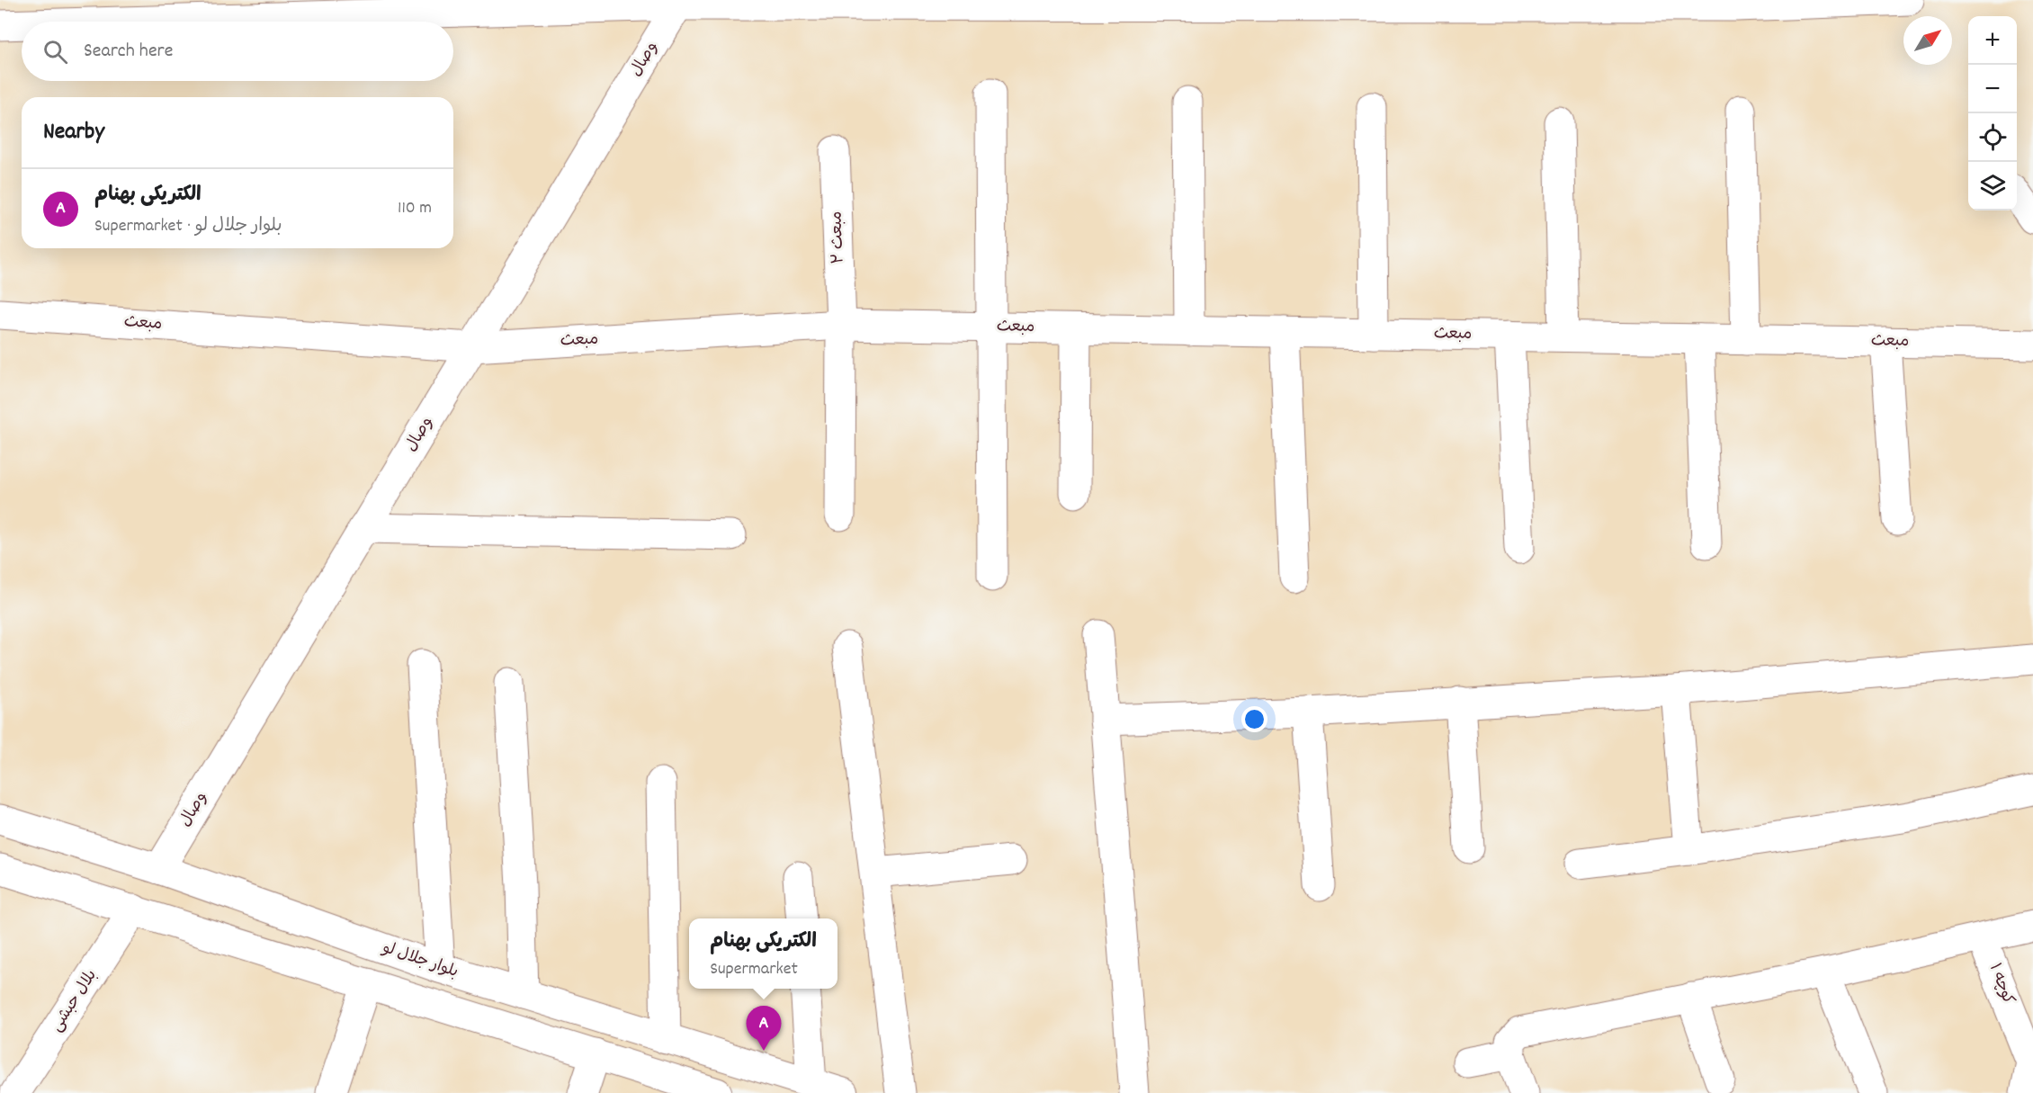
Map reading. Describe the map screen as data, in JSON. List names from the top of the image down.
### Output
{
  "streets": {
    "street": [
      "وصال",
      "مبعث ۲",
      "مبعث",
      "بلوار جلال لو",
      "کوچه ۱",
      "بلال حبشی"
    ]
  },
  "crossings": [
    ["وصال", "مبعث"],
    ["وصال", "بلوار جلال لو"],
    ["مبعث ۲", "مبعث"]
  ],
  "north": "top right",
  "page": {
    "map_buttons": ["+", "−"],
    "search": "Search here",
    "heading": "Nearby",
    "list": [
      {
        "mark": "A",
        "name": "الکتریکی بهنام",
        "note": "Supermarket · بلوار جلال لو",
        "value": "110 m"
      }
    ],
    "popup": ["الکتریکی بهنام", "Supermarket"],
    "pins": "A"
  }
}
